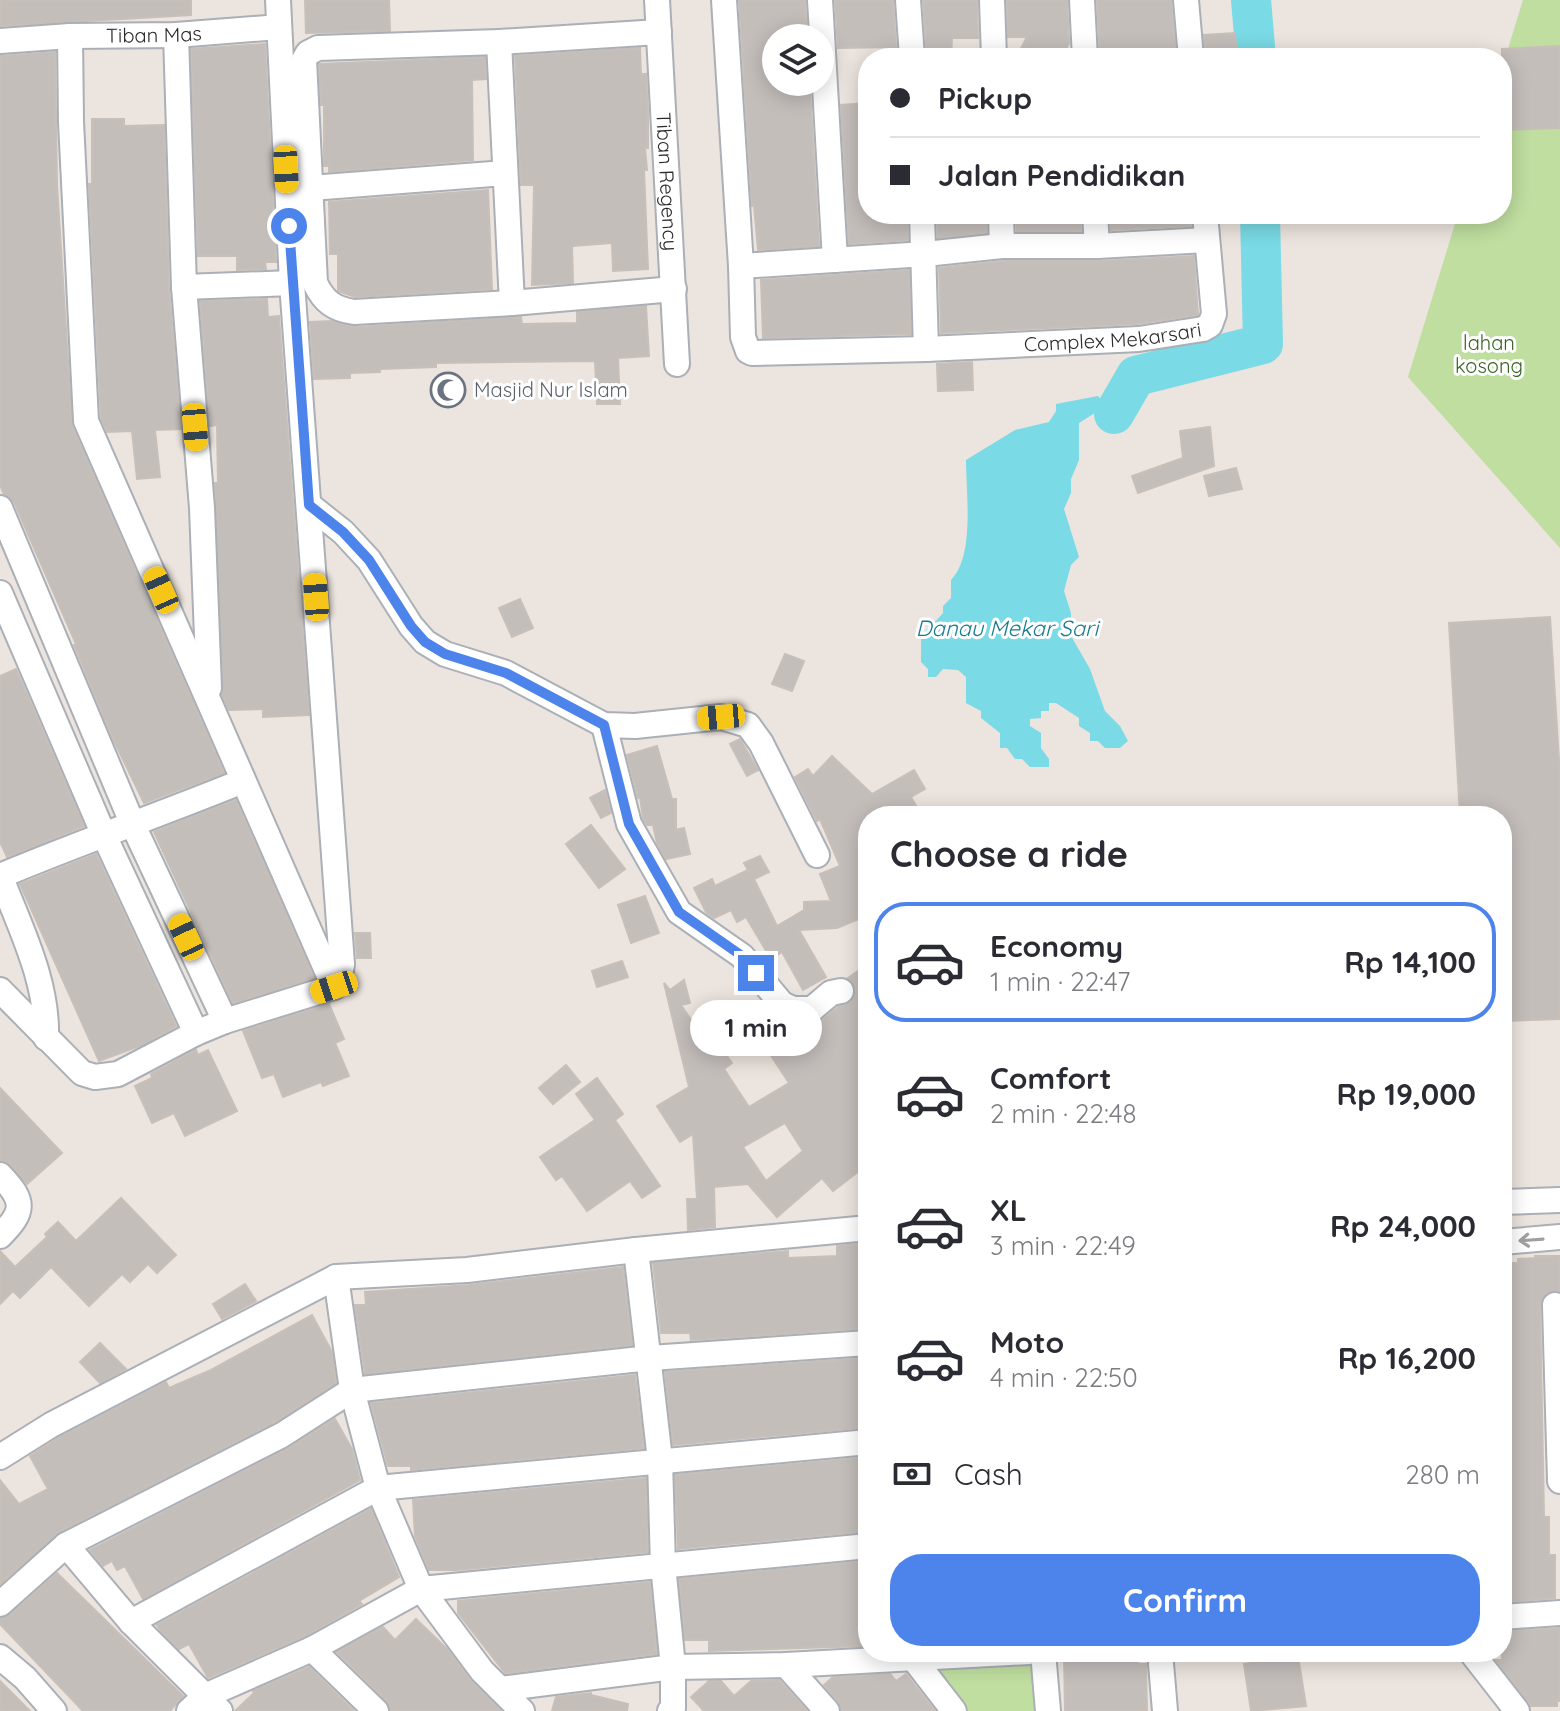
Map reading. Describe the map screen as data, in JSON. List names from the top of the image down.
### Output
{
  "streets": {
    "street": ["Tiban Mas", "Tiban Regency", "Complex Mekarsari"]
  },
  "water": ["Danau Mekar Sari"],
  "parks": ["lahan kosong"],
  "places": {
    "mosque": ["Masjid Nur Islam"]
  },
  "page": {
    "banner": ["Pickup", "Jalan Pendidikan"],
    "heading": "Choose a ride",
    "list": [
      {
        "name": "Economy",
        "note": "1 min · 22:47",
        "value": "Rp 14,100"
      },
      {
        "name": "Comfort",
        "note": "2 min · 22:48",
        "value": "Rp 19,000"
      },
      {
        "name": "XL",
        "note": "3 min · 22:49",
        "value": "Rp 24,000"
      },
      {
        "name": "Moto",
        "note": "4 min · 22:50",
        "value": "Rp 16,200"
      }
    ],
    "bubble": "1 min",
    "pay": ["Cash", "280 m"],
    "buttons": "Confirm"
  }
}
